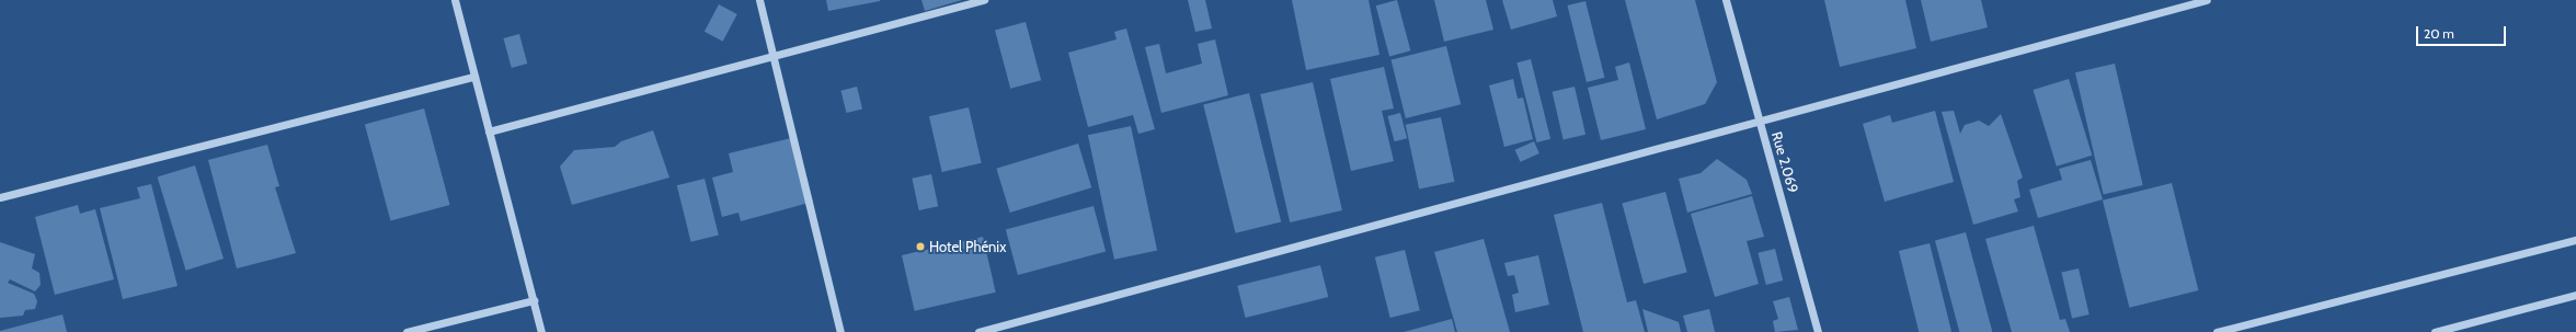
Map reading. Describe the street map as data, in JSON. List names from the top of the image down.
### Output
{
  "streets": {
    "street": ["Rue 2.069"]
  },
  "places": ["Hotel Phénix"],
  "scale_bar": "20 m"
}
